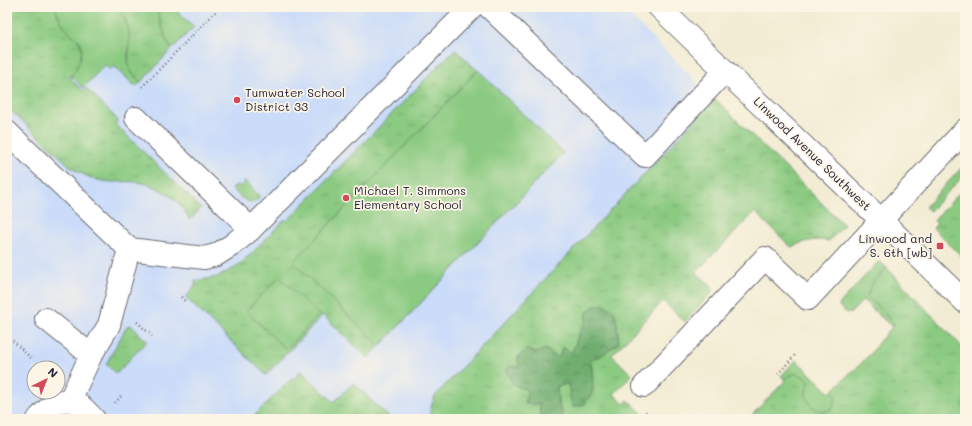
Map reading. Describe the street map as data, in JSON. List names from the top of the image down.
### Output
{
  "streets": {
    "street": ["Linwood Avenue Southwest"]
  },
  "places": {
    "other": ["Tumwater School District 33", "Michael T. Simmons Elementary School"],
    "transit": ["Linwood and S. 6th [wb]"]
  },
  "north": "top right"
}
